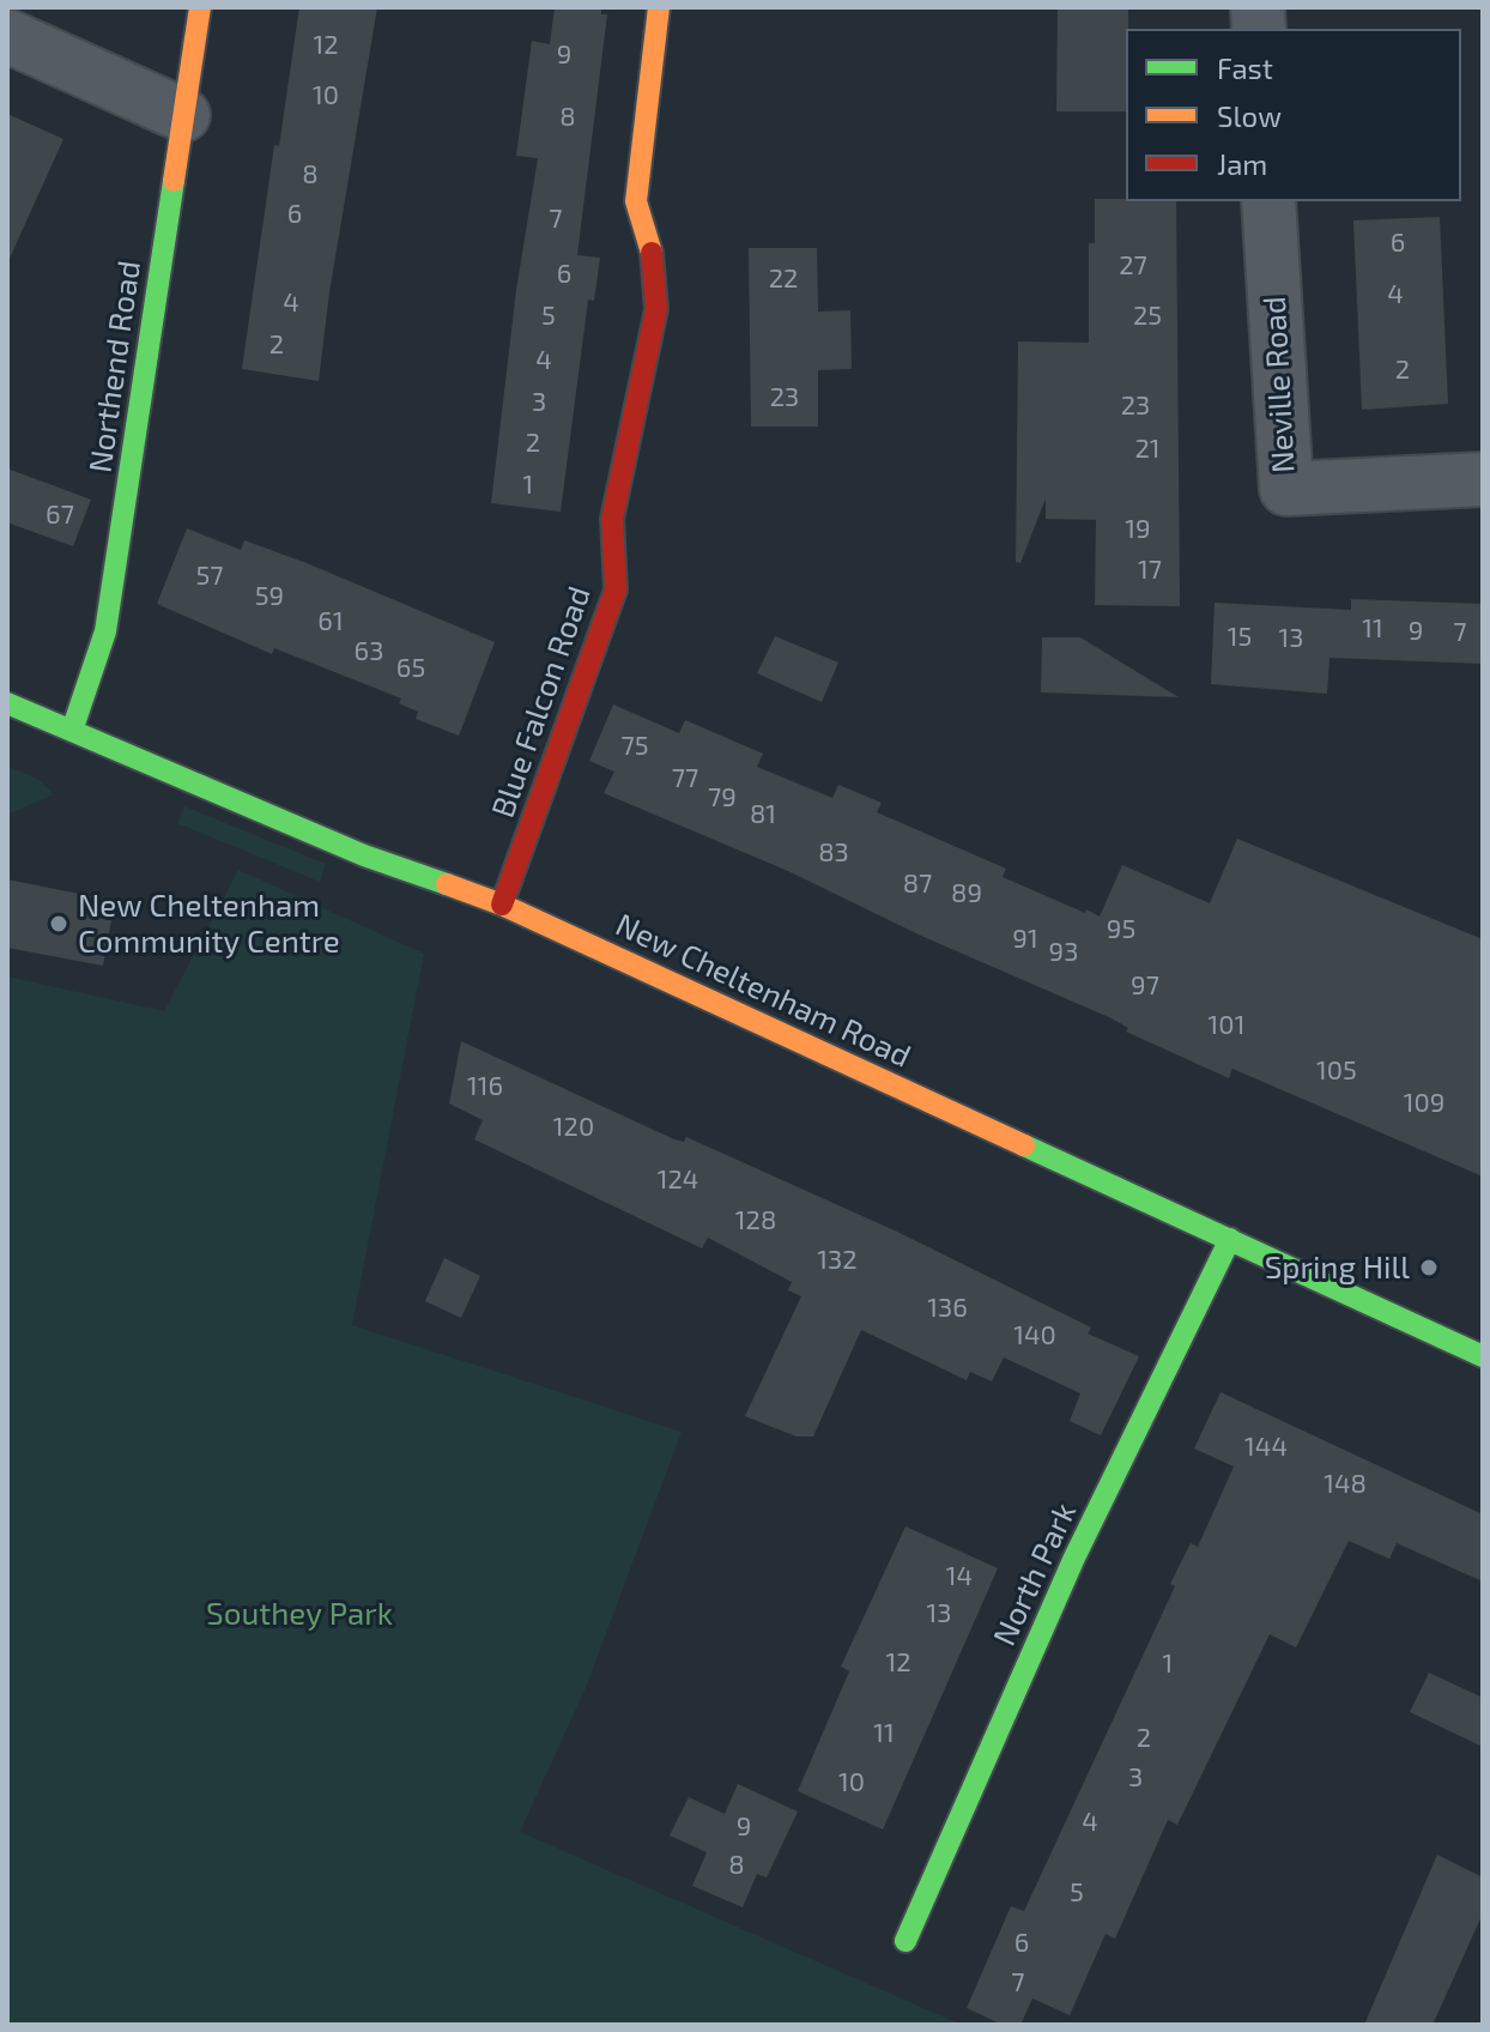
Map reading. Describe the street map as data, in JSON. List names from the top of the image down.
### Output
{
  "streets": {
    "street": [
      "Northend Road",
      "Neville Road",
      "Blue Falcon Road",
      "New Cheltenham Road",
      "North Park"
    ]
  },
  "crossings": [
    ["Northend Road", "New Cheltenham Road"],
    ["Blue Falcon Road", "New Cheltenham Road"],
    ["New Cheltenham Road", "North Park"]
  ],
  "parks": ["Southey Park"],
  "places": ["New Cheltenham Community Centre", "Spring Hill"],
  "house_numbers": [
    "12",
    "9",
    "10",
    "8",
    "8",
    "6",
    "7",
    "6",
    "27",
    "6",
    "22",
    "4",
    "4",
    "5",
    "25",
    "2",
    "4",
    "2",
    "23",
    "3",
    "23",
    "2",
    "21",
    "1",
    "67",
    "19",
    "17",
    "57",
    "59",
    "61",
    "11",
    "9",
    "7",
    "15",
    "13",
    "63",
    "65",
    "75",
    "77",
    "79",
    "81",
    "83",
    "87",
    "89",
    "95",
    "91",
    "93",
    "97",
    "101",
    "105",
    "116",
    "109",
    "120",
    "124",
    "128",
    "132",
    "136",
    "140",
    "144",
    "148",
    "14",
    "13",
    "12",
    "1",
    "11",
    "2",
    "3",
    "10",
    "4",
    "9",
    "8",
    "5",
    "6",
    "7"
  ],
  "legend": ["Fast", "Slow", "Jam"]
}
